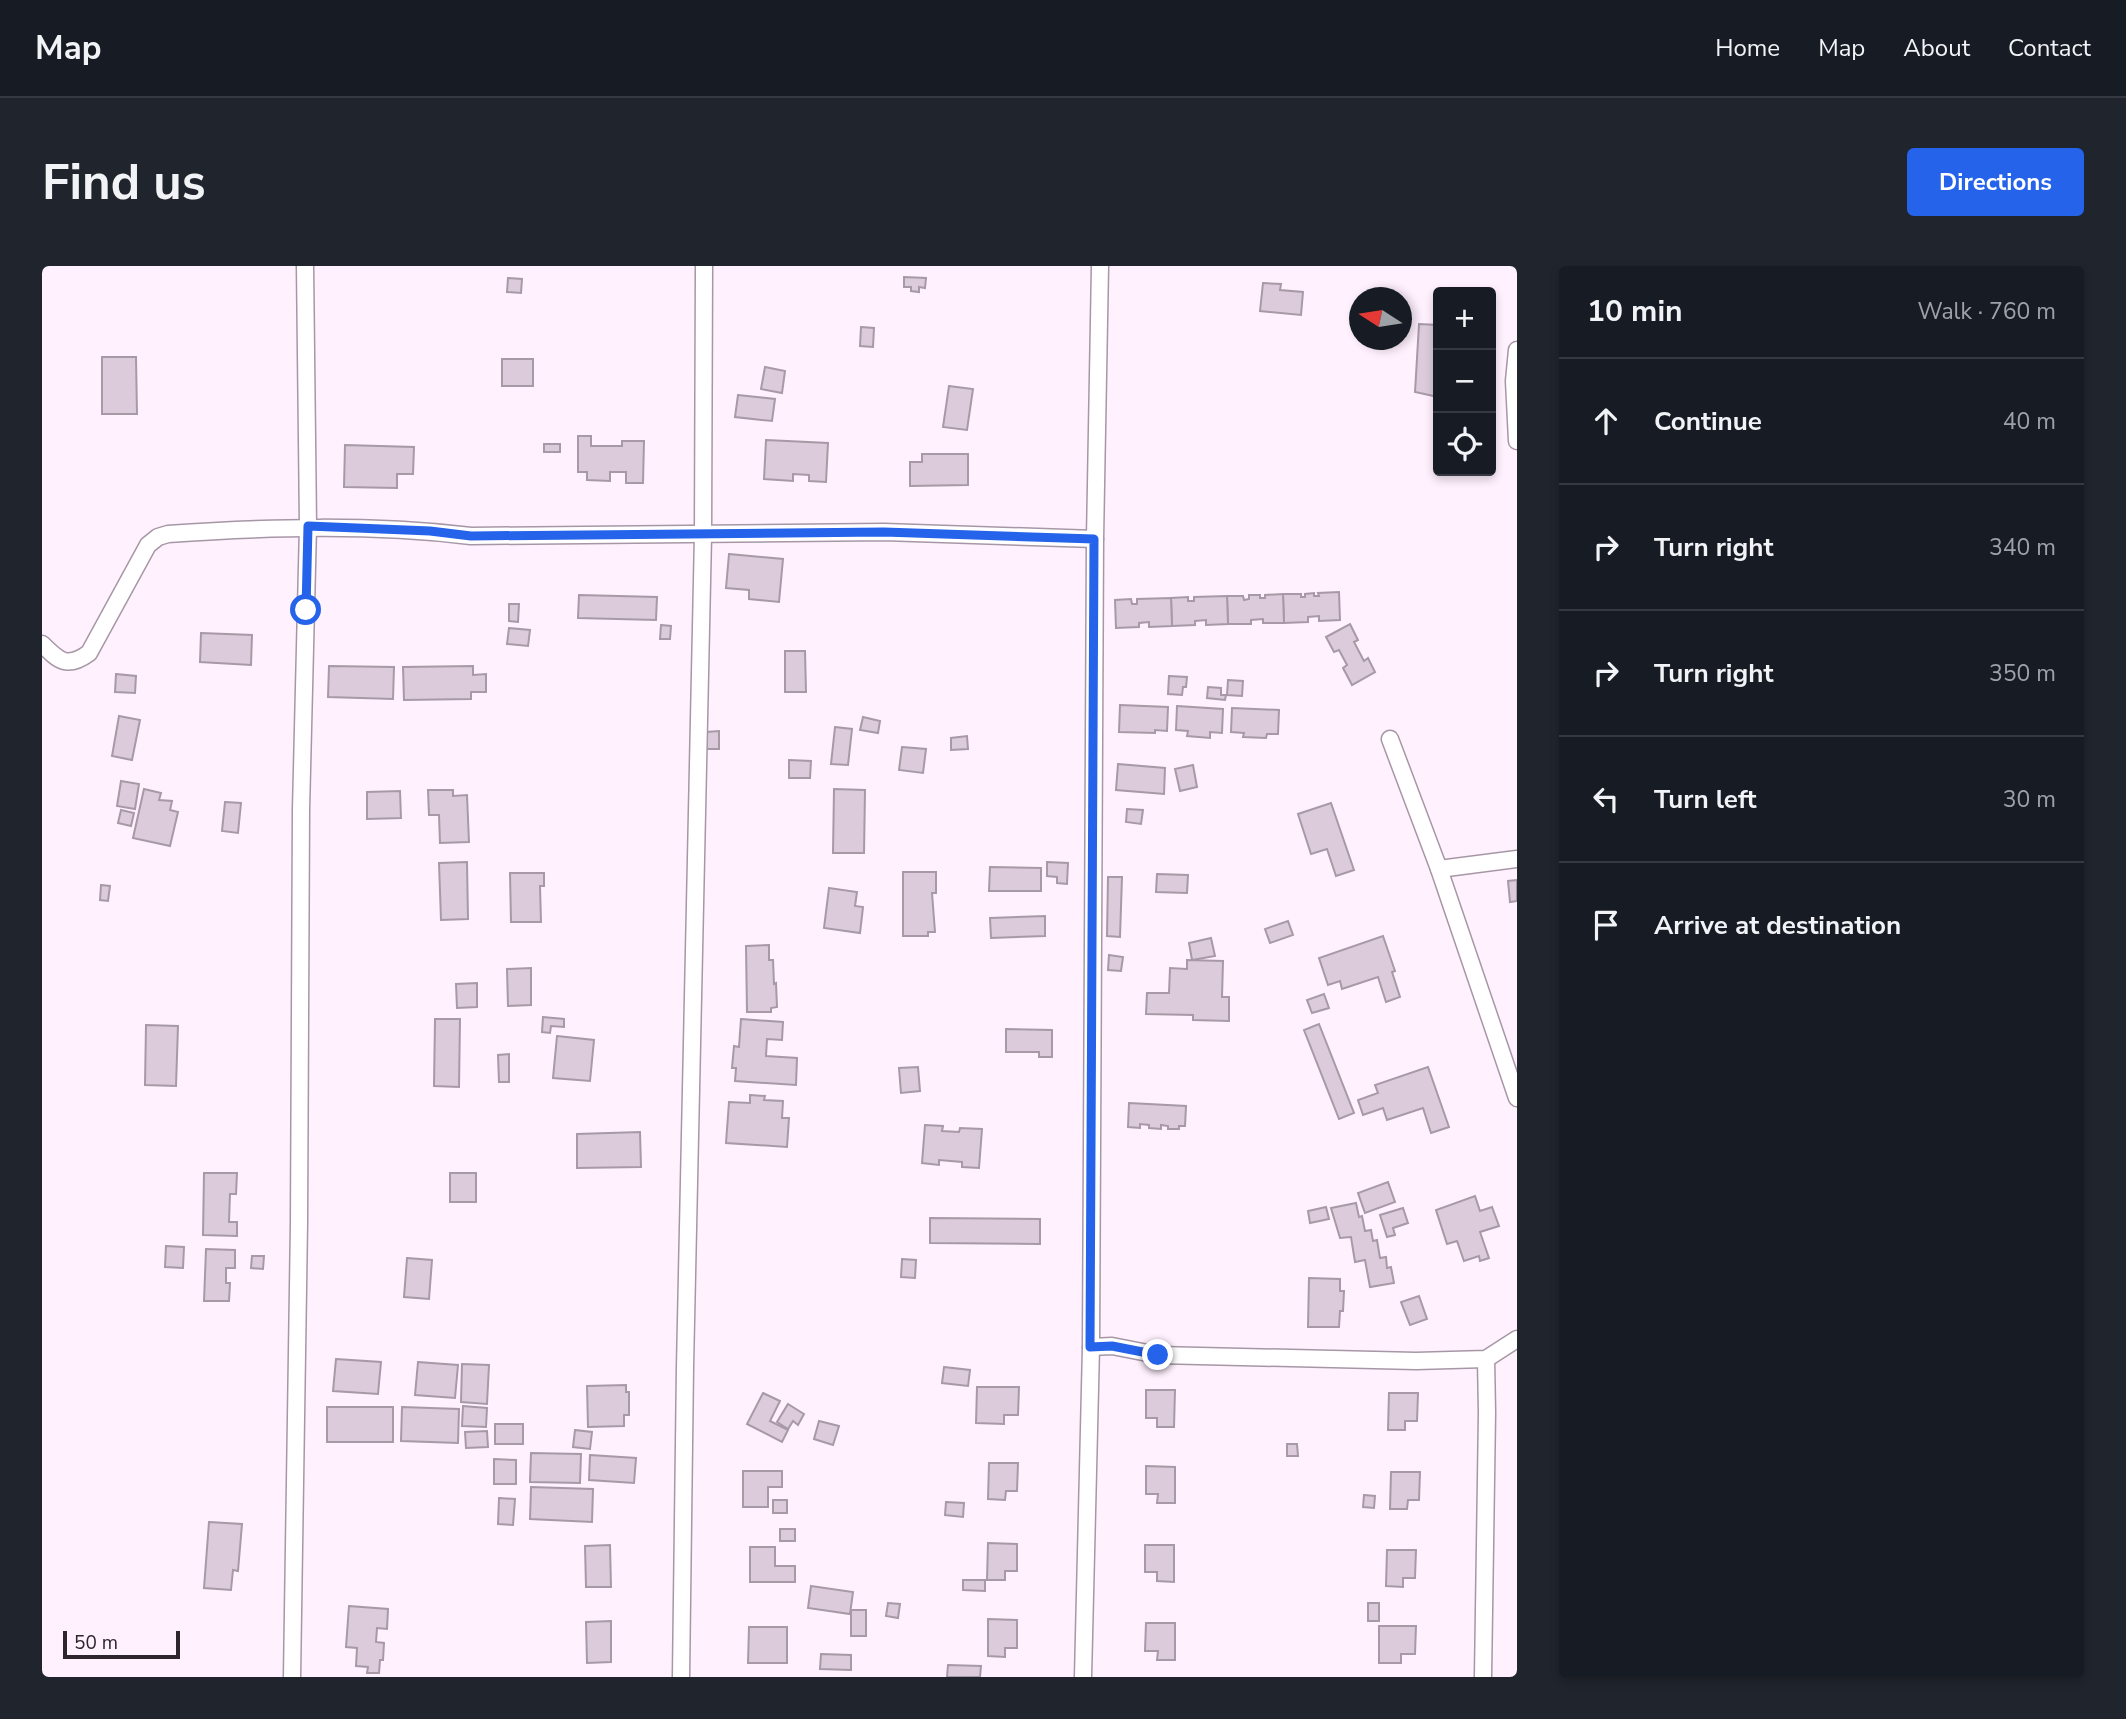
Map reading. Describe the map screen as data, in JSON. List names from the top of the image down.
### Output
{
  "scale_bar": "50 m",
  "north": "left",
  "page": {
    "header": "Map",
    "nav": [
      "Home",
      "Map",
      "About",
      "Contact"
    ],
    "buttons": "Directions",
    "title": "Find us",
    "heading": ["10 min", "Walk · 760 m"],
    "map_buttons": ["+", "−"],
    "list": [
      ["Continue", "40 m"],
      ["Turn right", "340 m"],
      ["Turn right", "350 m"],
      ["Turn left", "30 m"],
      "Arrive at destination"
    ],
    "scale": "50 m"
  }
}
